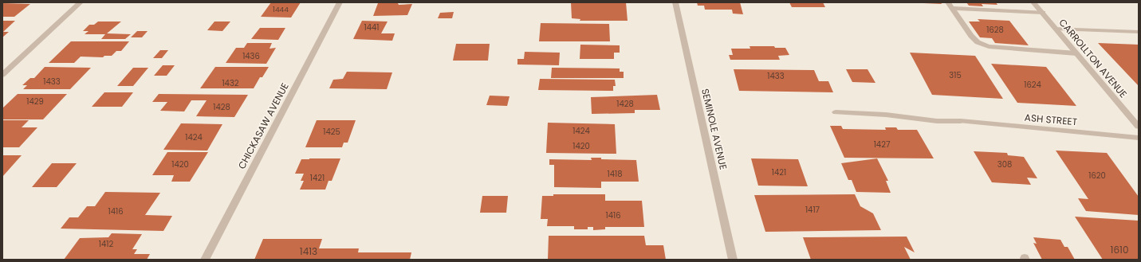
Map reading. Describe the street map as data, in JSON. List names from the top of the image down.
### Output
{
  "streets": {
    "street": [
      "CARROLLTON AVENUE",
      "ASH STREET",
      "CHICKASAW AVENUE",
      "SEMINOLE AVENUE"
    ]
  },
  "house_numbers": [
    "1444",
    "1441",
    "1628",
    "1436",
    "315",
    "1433",
    "1433",
    "1432",
    "1624",
    "1429",
    "1428",
    "1428",
    "1424",
    "1425",
    "1424",
    "1427",
    "1420",
    "1420",
    "308",
    "1421",
    "1418",
    "1620",
    "1421",
    "1417",
    "1416",
    "1416",
    "1412",
    "1610",
    "1413"
  ]
}
